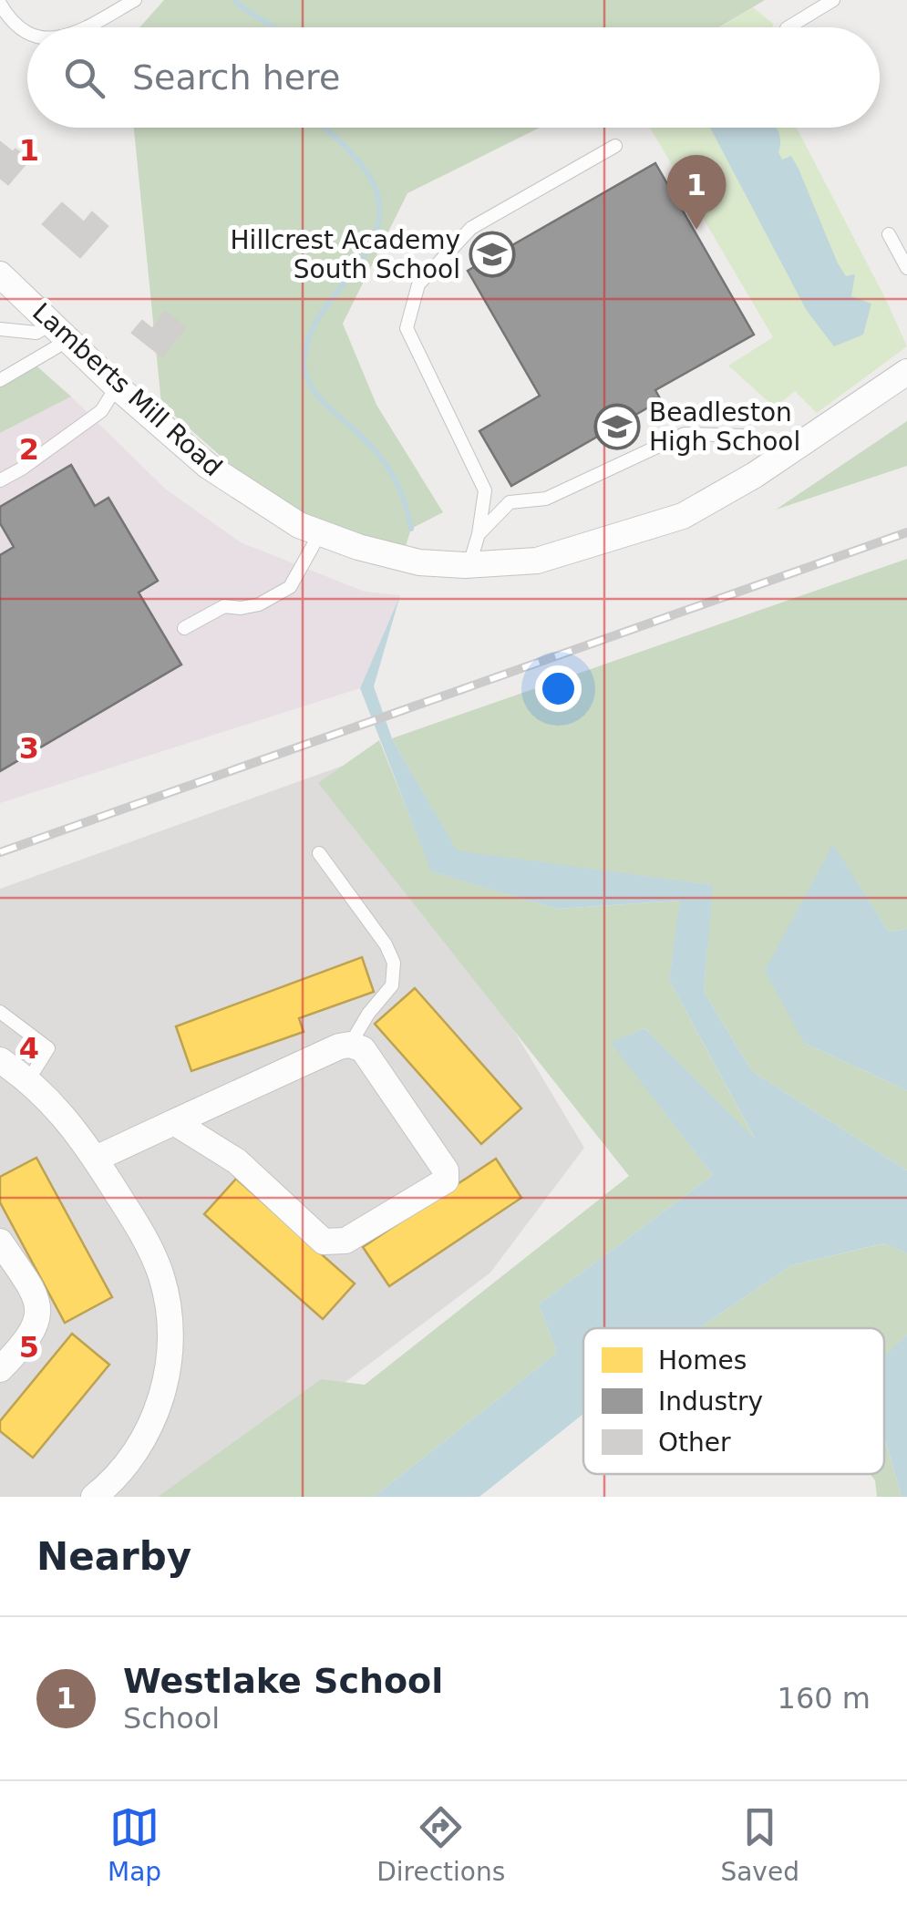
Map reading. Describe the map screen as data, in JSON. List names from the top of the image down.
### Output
{
  "streets": {
    "street": ["Lamberts Mill Road"]
  },
  "places": {
    "school or university": ["Hillcrest Academy South School", "Beadleston High School"]
  },
  "legend": ["Homes", "Industry", "Other"],
  "page": {
    "search": "Search here",
    "pins": "1",
    "heading": "Nearby",
    "list": [
      {
        "mark": "1",
        "name": "Westlake School",
        "note": "School",
        "value": "160 m"
      }
    ],
    "nav": ["Map", "Directions", "Saved"]
  },
  "grid": {
    "rows": [
      "1",
      "2",
      "3",
      "4",
      "5"
    ]
  }
}
